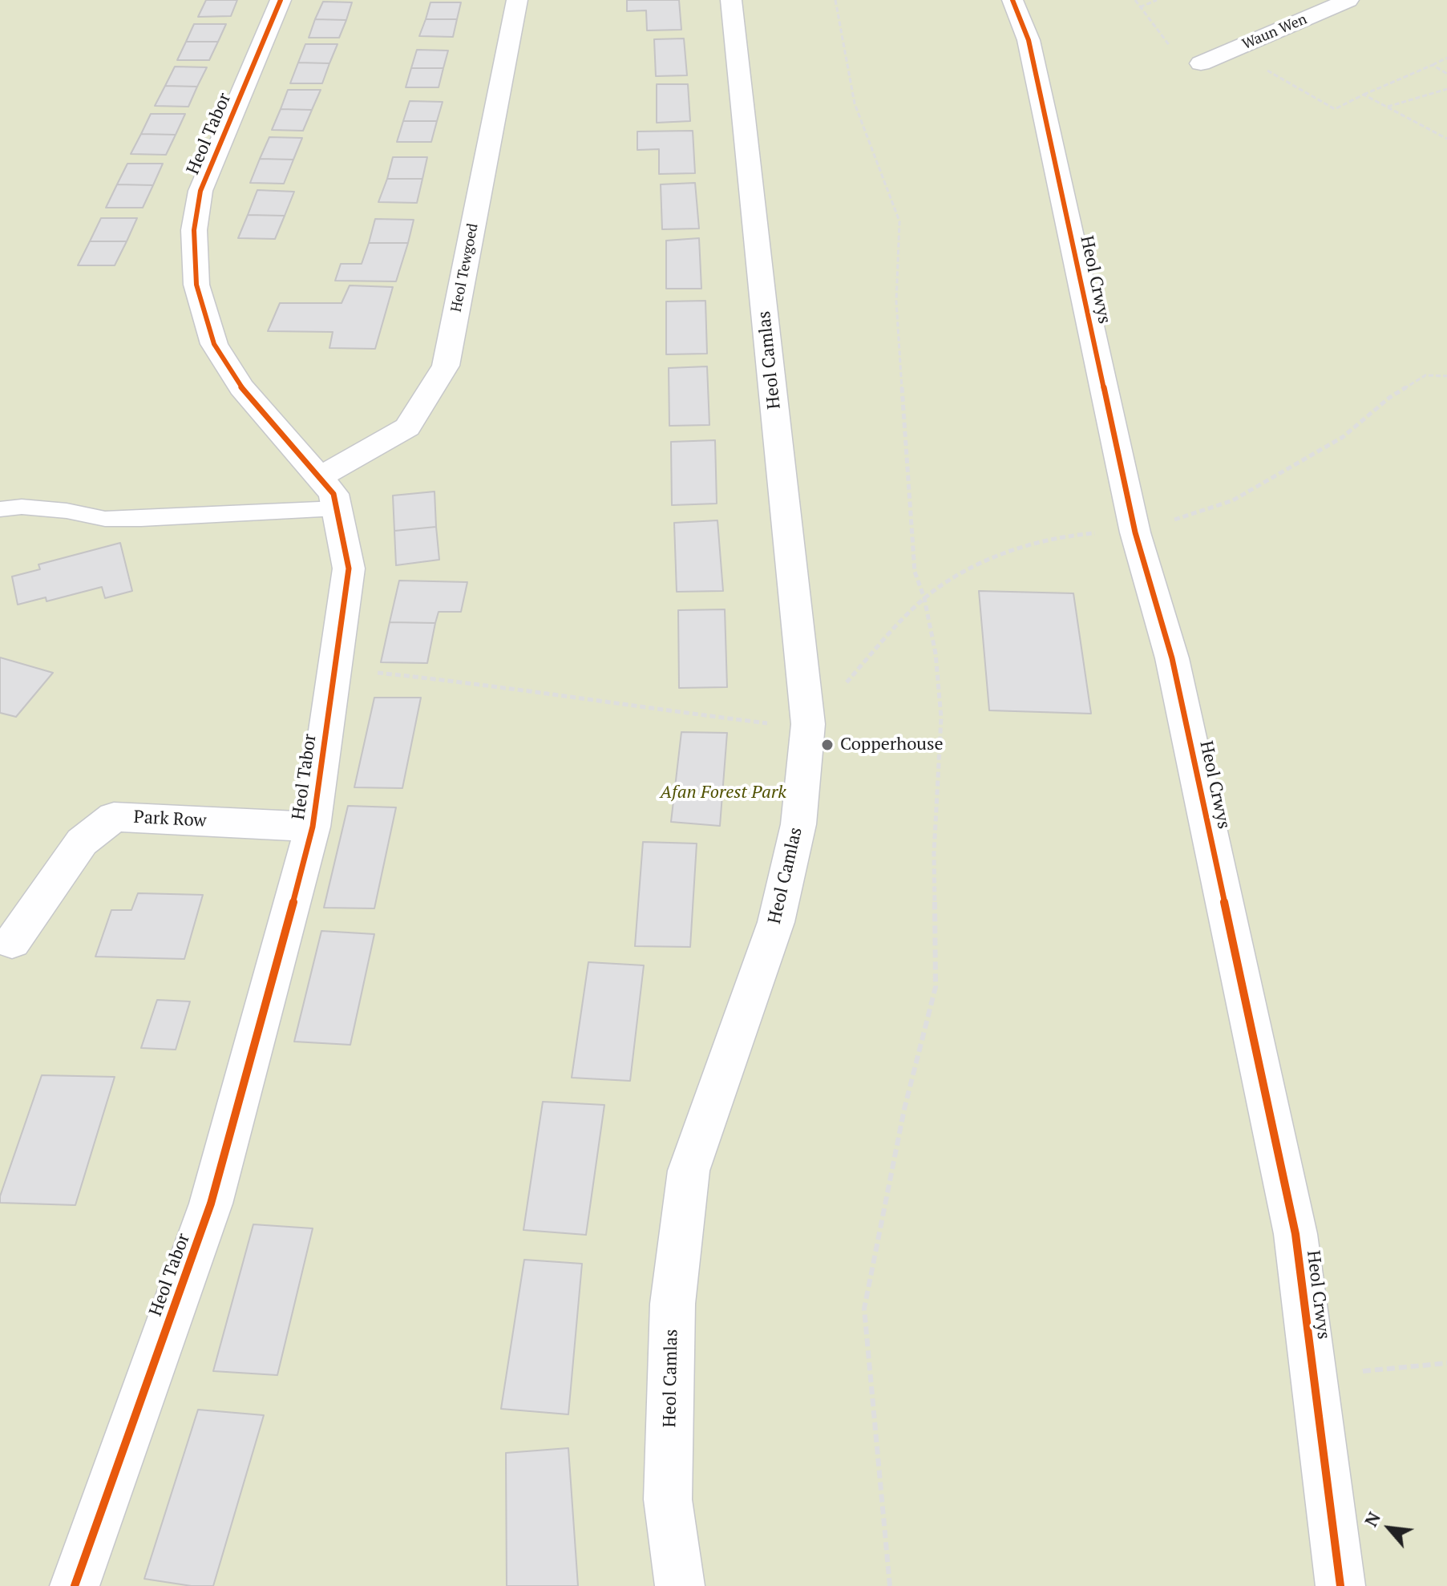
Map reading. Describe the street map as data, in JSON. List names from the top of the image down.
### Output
{
  "streets": {
    "street": [
      "Waun Wen",
      "Heol Tabor",
      "Heol Tewgoed",
      "Heol Crwys",
      "Heol Camlas",
      "Park Row"
    ]
  },
  "crossings": [
    ["Heol Tabor", "Heol Tewgoed"],
    ["Heol Tabor", "Park Row"]
  ],
  "parks": ["Afan Forest Park"],
  "places": ["Copperhouse"],
  "north": "top left"
}
